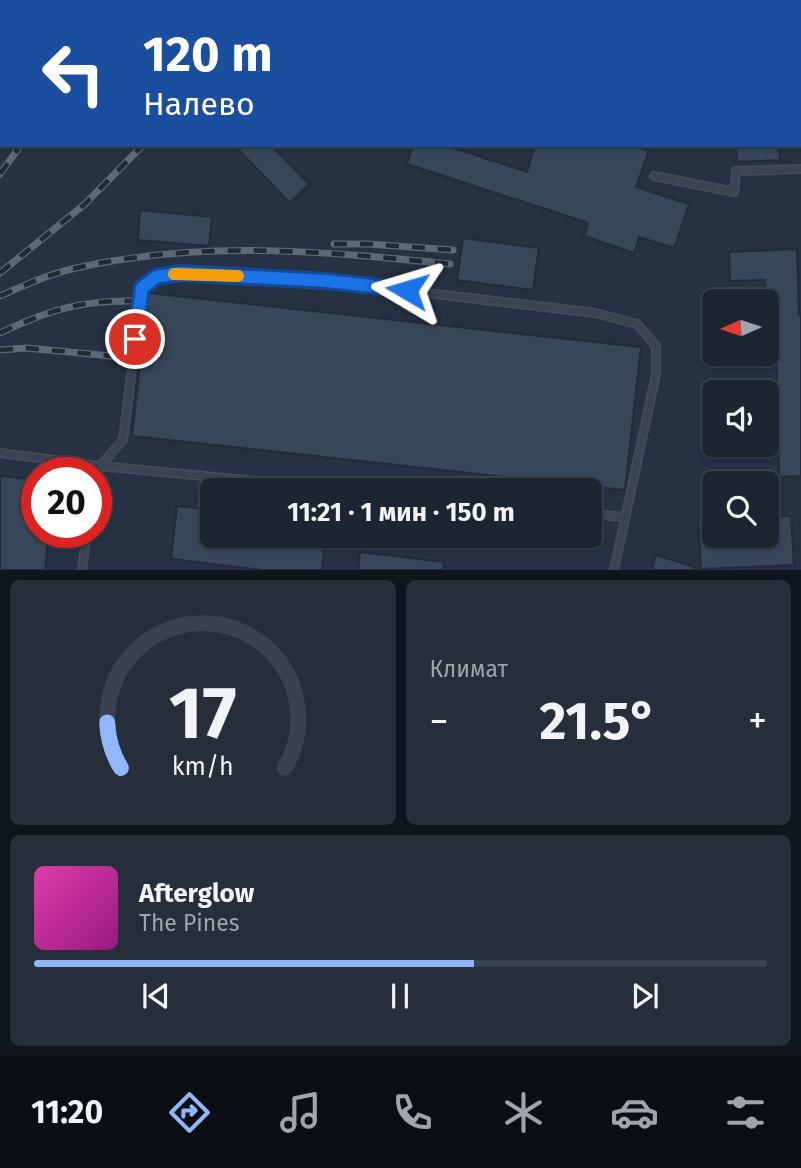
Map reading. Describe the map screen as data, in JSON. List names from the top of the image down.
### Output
{
  "north": "left",
  "page": {
    "turn": ["120 m", "Налево"],
    "limit": "20",
    "trip": "11:21 · 1 мин · 150 m",
    "tile": "Климат",
    "heat": ["−", "21.5°", "+"],
    "song": ["Afterglow", "The Pines"],
    "tabs": "11:20",
    "gauge": ["17", "km/h"]
  }
}
